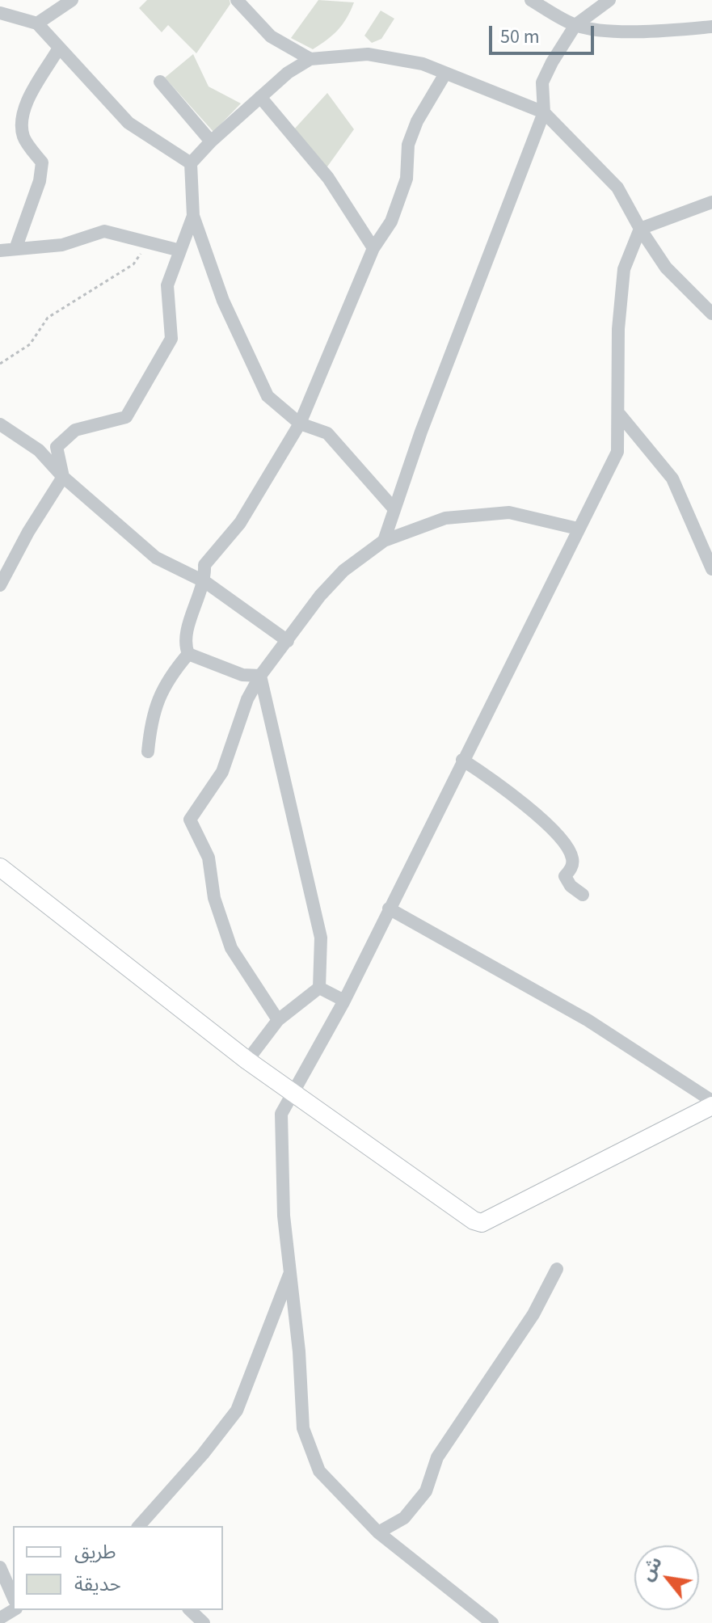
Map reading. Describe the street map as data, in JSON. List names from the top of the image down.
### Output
{
  "legend": ["طريق", "حديقة"],
  "scale_bar": "50 m",
  "north": "top left"
}
